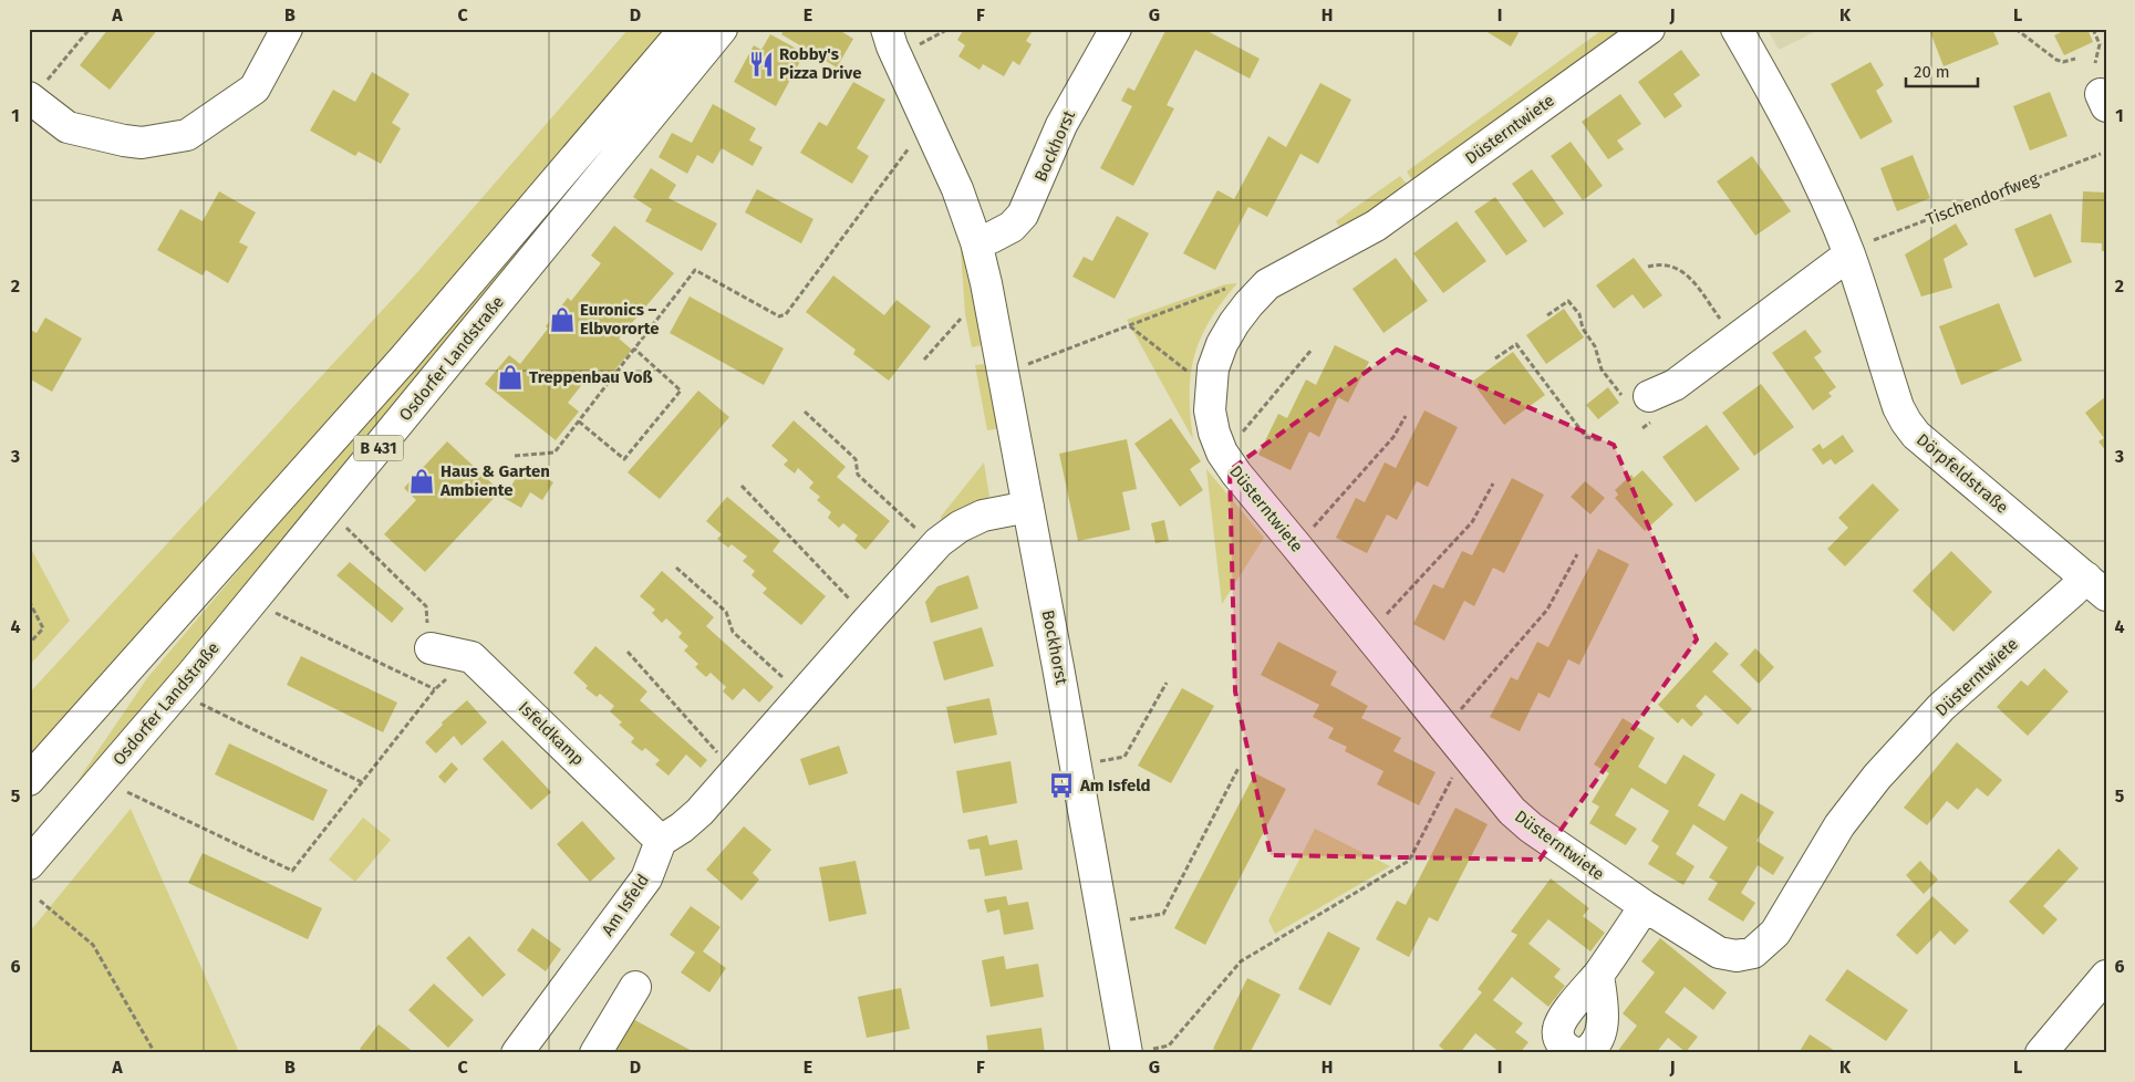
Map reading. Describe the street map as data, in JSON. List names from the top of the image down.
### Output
{
  "streets": {
    "street": [
      "Düsterntwiete",
      "Bockhorst",
      "Osdorfer Landstraße",
      "B 431",
      "Dörpfeldstraße",
      "Isfeldkamp",
      "Am Isfeld"
    ],
    "path": ["Tischendorfweg"]
  },
  "crossings": [
    ["Düsterntwiete", "Dörpfeldstraße"],
    ["Tischendorfweg", "Dörpfeldstraße"],
    ["Isfeldkamp", "Am Isfeld"]
  ],
  "places": {
    "restaurant": ["Robby's Pizza Drive"],
    "shop": ["Euronics – Elbvororte", "Treppenbau Voß", "Haus & Garten Ambiente"],
    "bus stop": ["Am Isfeld"]
  },
  "scale_bar": "20 m",
  "grid": {
    "columns": [
      "A",
      "B",
      "C",
      "D",
      "E",
      "F",
      "G",
      "H",
      "I",
      "J",
      "K",
      "L"
    ],
    "rows": [
      "1",
      "2",
      "3",
      "4",
      "5",
      "6"
    ]
  }
}
